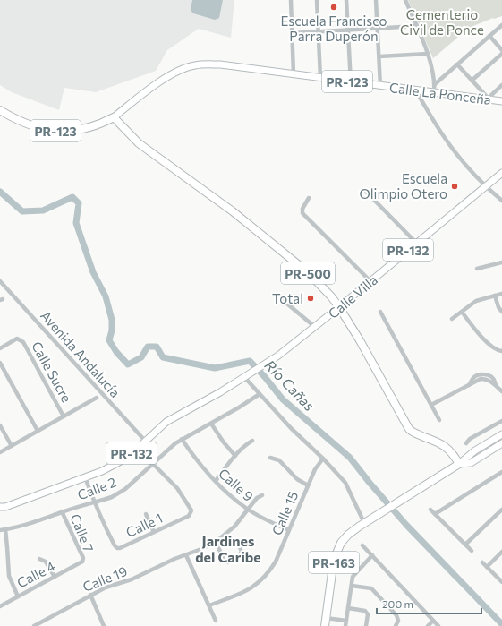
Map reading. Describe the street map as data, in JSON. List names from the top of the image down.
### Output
{
  "streets": {
    "highway": ["PR-123", "PR-500", "PR-163"],
    "main road": ["Calle La Ponceña", "PR-132", "Calle Villa"],
    "street": [
      "Avenida Andalucía",
      "Calle Sucre",
      "Calle 9",
      "Calle 2",
      "Calle 15",
      "Calle 1",
      "Calle 7",
      "Calle 4",
      "Calle 19"
    ]
  },
  "crossings": [
    ["PR-123", "Calle La Ponceña"],
    ["PR-123", "PR-500"],
    ["Calle La Ponceña", "PR-500"],
    ["PR-132", "Calle Villa"],
    ["PR-132", "Avenida Andalucía"],
    ["PR-132", "Calle 1"],
    ["PR-500", "Calle Villa"],
    ["PR-500", "PR-163"],
    ["Calle 9", "Calle 2"],
    ["Calle 9", "Calle 15"],
    ["Calle 9", "Calle 19"],
    ["Calle 2", "Calle 1"],
    ["Calle 2", "Calle 7"],
    ["Calle 7", "Calle 4"]
  ],
  "districts": ["Jardines del Caribe"],
  "water": ["Río Cañas"],
  "parks": ["Cementerio Civil de Ponce"],
  "places": ["Escuela Francisco Parra Duperón", "Escuela Olimpio Otero", "Total"],
  "scale_bar": "200 m"
}
